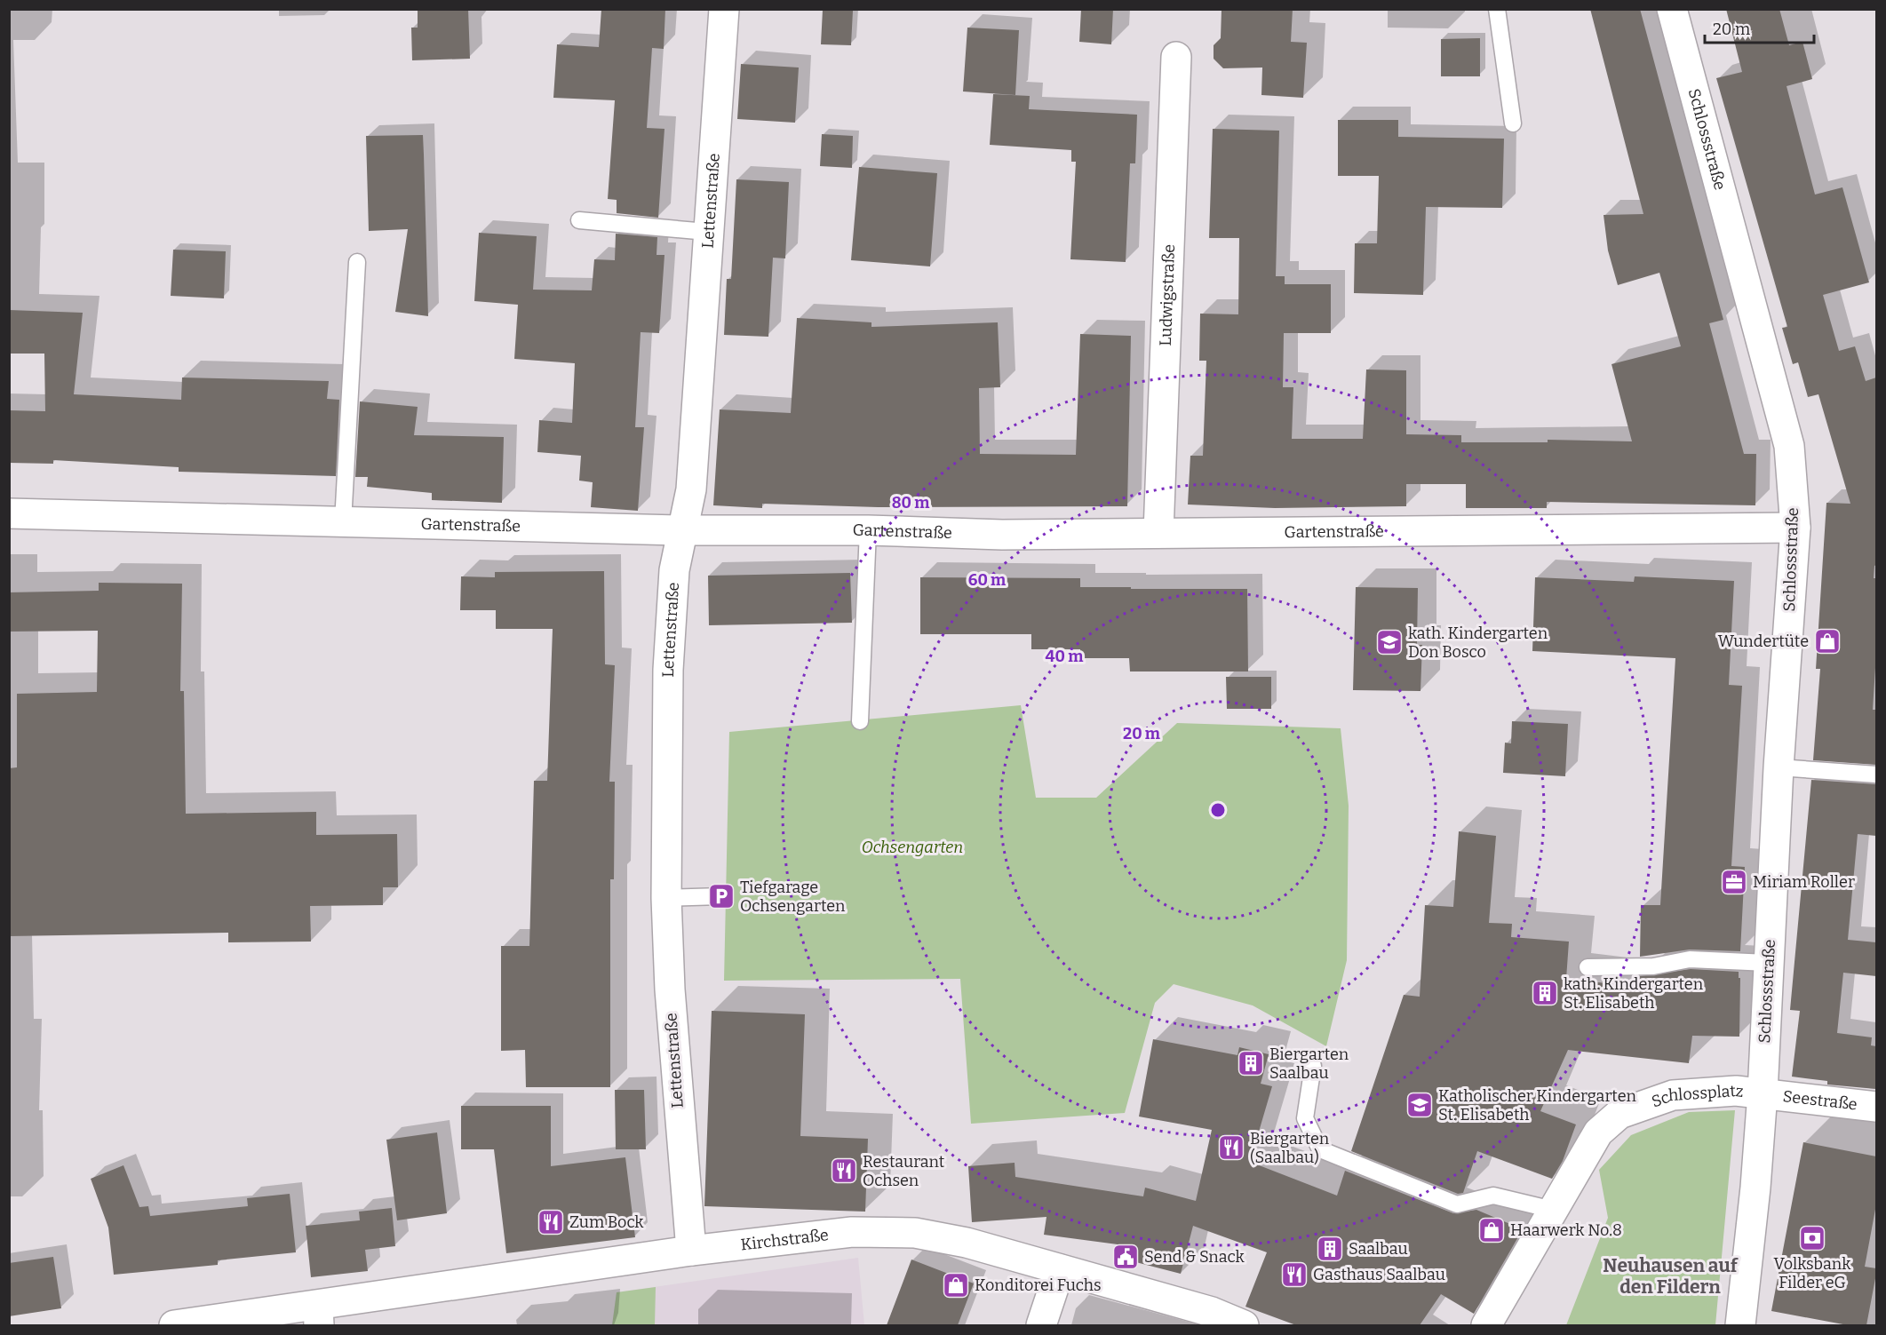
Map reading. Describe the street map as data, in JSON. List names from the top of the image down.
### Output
{
  "streets": {
    "street": [
      "Schlossstraße",
      "Lettenstraße",
      "Ludwigstraße",
      "Gartenstraße",
      "Schlossplatz",
      "Seestraße",
      "Kirchstraße"
    ]
  },
  "crossings": [
    ["Schlossstraße", "Gartenstraße"],
    ["Schlossstraße", "Schlossplatz"],
    ["Schlossstraße", "Seestraße"],
    ["Lettenstraße", "Gartenstraße"],
    ["Lettenstraße", "Kirchstraße"],
    ["Ludwigstraße", "Gartenstraße"],
    ["Schlossplatz", "Seestraße"]
  ],
  "districts": ["Neuhausen auf den Fildern"],
  "parks": ["Ochsengarten"],
  "places": {
    "shop": ["Wundertüte", "Haarwerk No.8", "Konditorei Fuchs"],
    "school or university": ["kath. Kindergarten Don Bosco", "Katholischer Kindergarten St. Elisabeth"],
    "office": ["Miriam Roller"],
    "parking": ["Tiefgarage Ochsengarten"],
    "building": ["kath. Kindergarten St. Elisabeth", "Biergarten Saalbau", "Saalbau"],
    "restaurant": [
      "Biergarten (Saalbau)",
      "Restaurant Ochsen",
      "Zum Bock",
      "Gasthaus Saalbau"
    ],
    "bank": ["Volksbank Filder eG"],
    "public building": ["Send & Snack"]
  },
  "scale_bar": "20 m",
  "rings": [
    "80 m",
    "60 m",
    "40 m",
    "20 m"
  ]
}
